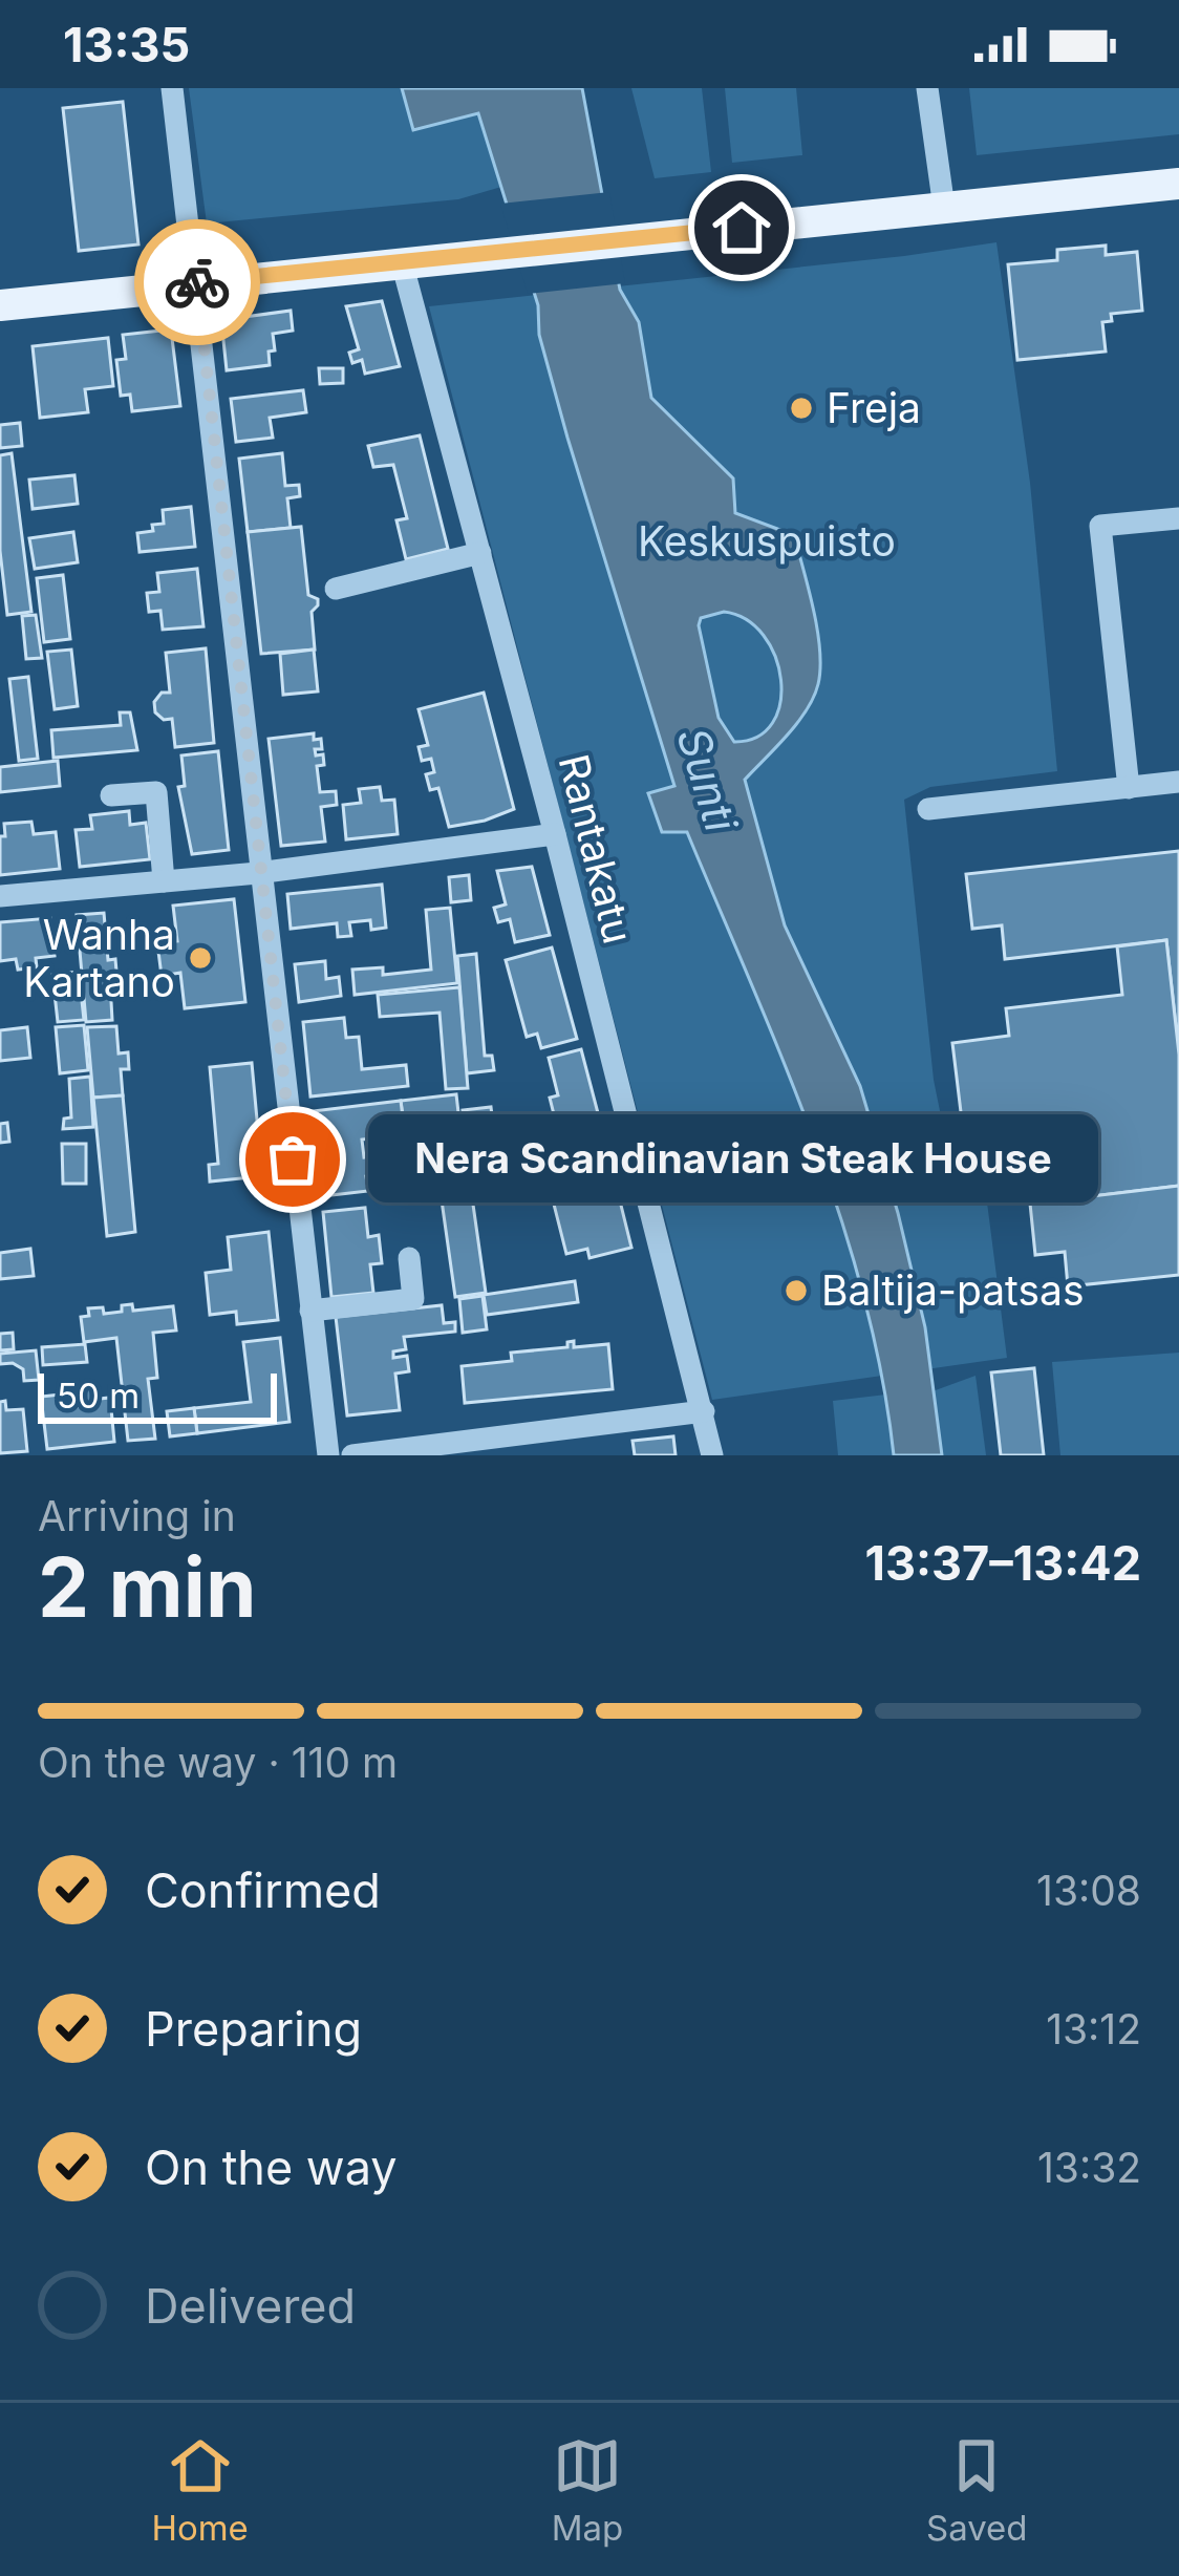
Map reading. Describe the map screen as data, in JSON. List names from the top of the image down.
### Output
{
  "streets": {
    "street": ["Rantakatu"]
  },
  "water": ["Sunti"],
  "parks": ["Keskuspuisto"],
  "places": [
    "Freja",
    "Wanha Kartano",
    "Nera Scandinavian Steak House",
    "Baltija-patsas"
  ],
  "scale_bar": "50 m",
  "page": {
    "status": "13:35",
    "bubble": "Nera Scandinavian Steak House",
    "scale": "50 m",
    "heading": ["2 min", "Arriving in", "13:37–13:42"],
    "bar": "On the way · 110 m",
    "list": [
      ["Confirmed", "13:08"],
      ["Preparing", "13:12"],
      ["On the way", "13:32"],
      "Delivered"
    ],
    "tabs": ["Home", "Map", "Saved"]
  }
}
